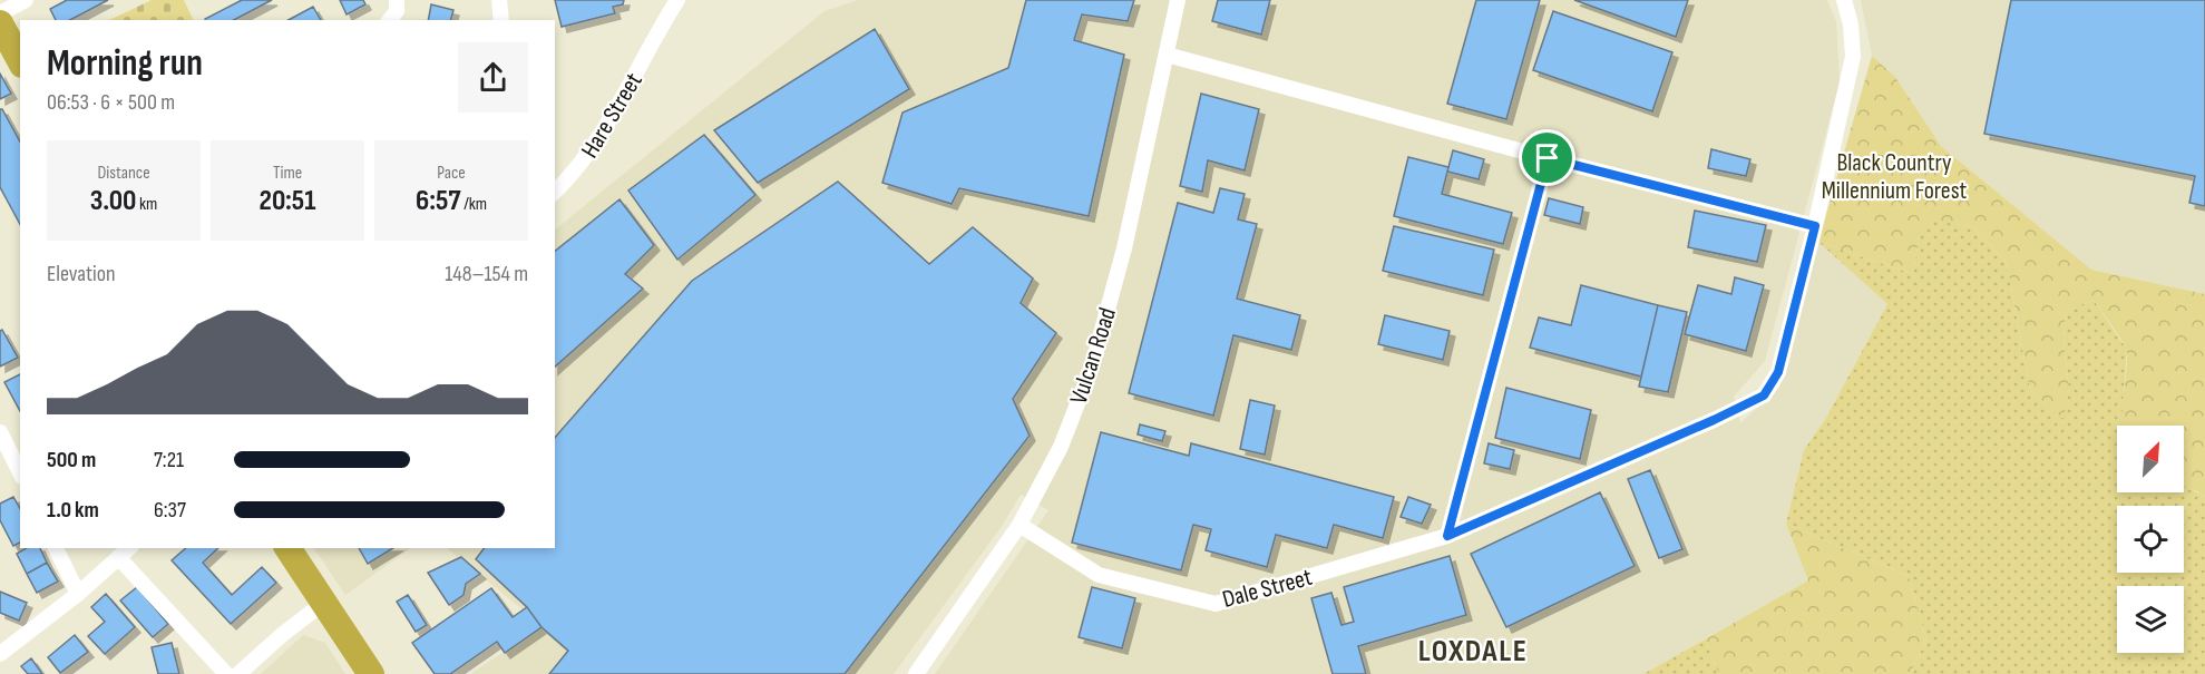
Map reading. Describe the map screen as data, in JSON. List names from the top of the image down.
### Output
{
  "streets": {
    "street": ["Hare Street", "Vulcan Road", "Dale Street"]
  },
  "crossings": [
    ["Vulcan Road", "Dale Street"]
  ],
  "districts": ["LOXDALE"],
  "parks": ["Black Country Millennium Forest"],
  "north": "top right",
  "page": {
    "heading": ["Morning run", "06:53 · 6 × 500 m"],
    "stats": [
      ["Distance", "3.00 km"],
      ["Time", "20:51"],
      ["Pace", "6:57 /km"]
    ],
    "chart": ["Elevation", "148–154 m"],
    "list": [
      {
        "name": "500 m",
        "note": "7:21"
      },
      {
        "name": "1.0 km",
        "note": "6:37"
      }
    ]
  }
}
